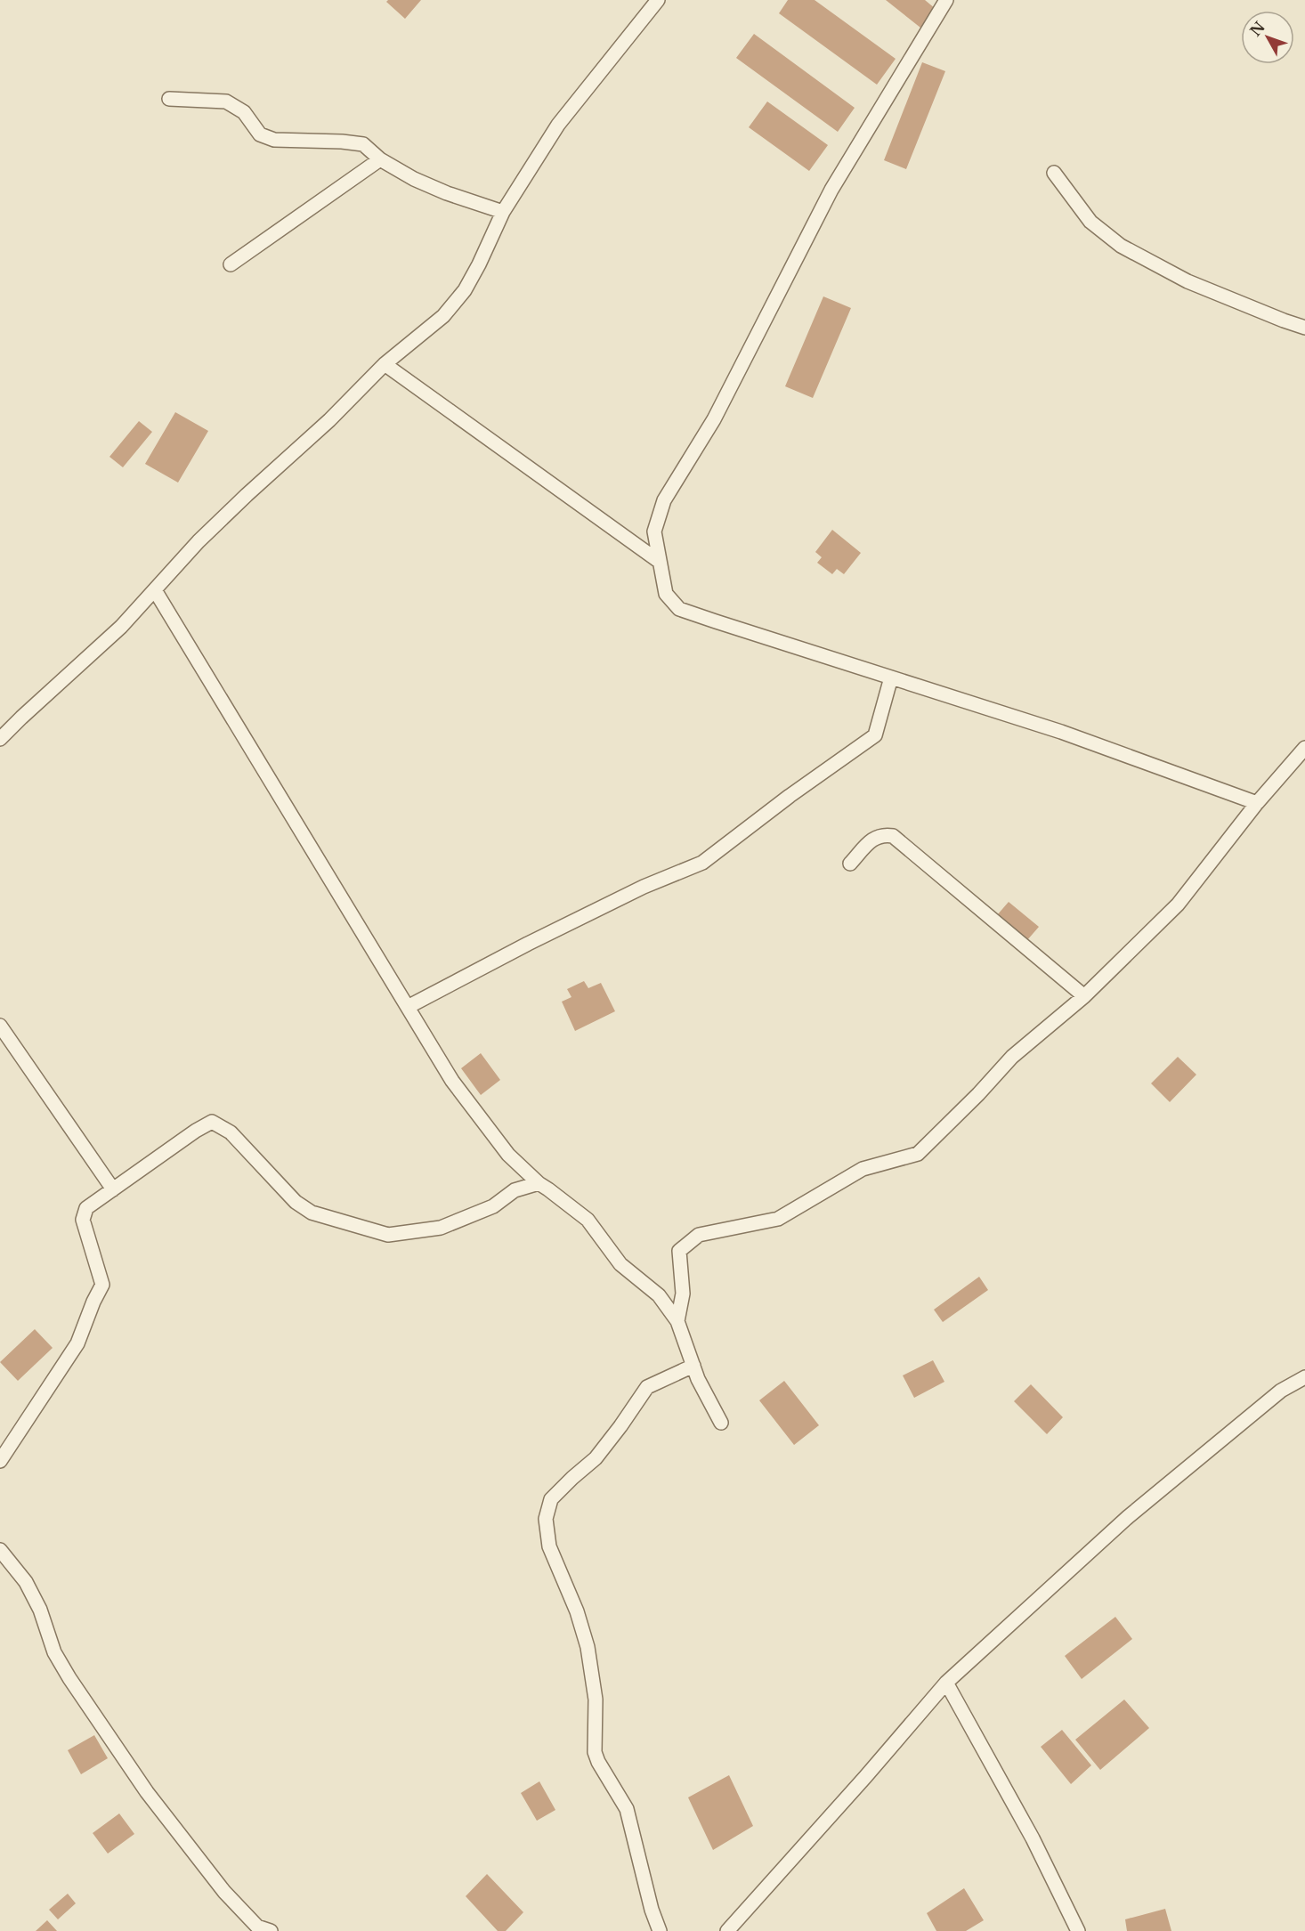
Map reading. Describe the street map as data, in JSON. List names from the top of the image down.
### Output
{
  "north": "top left"
}
